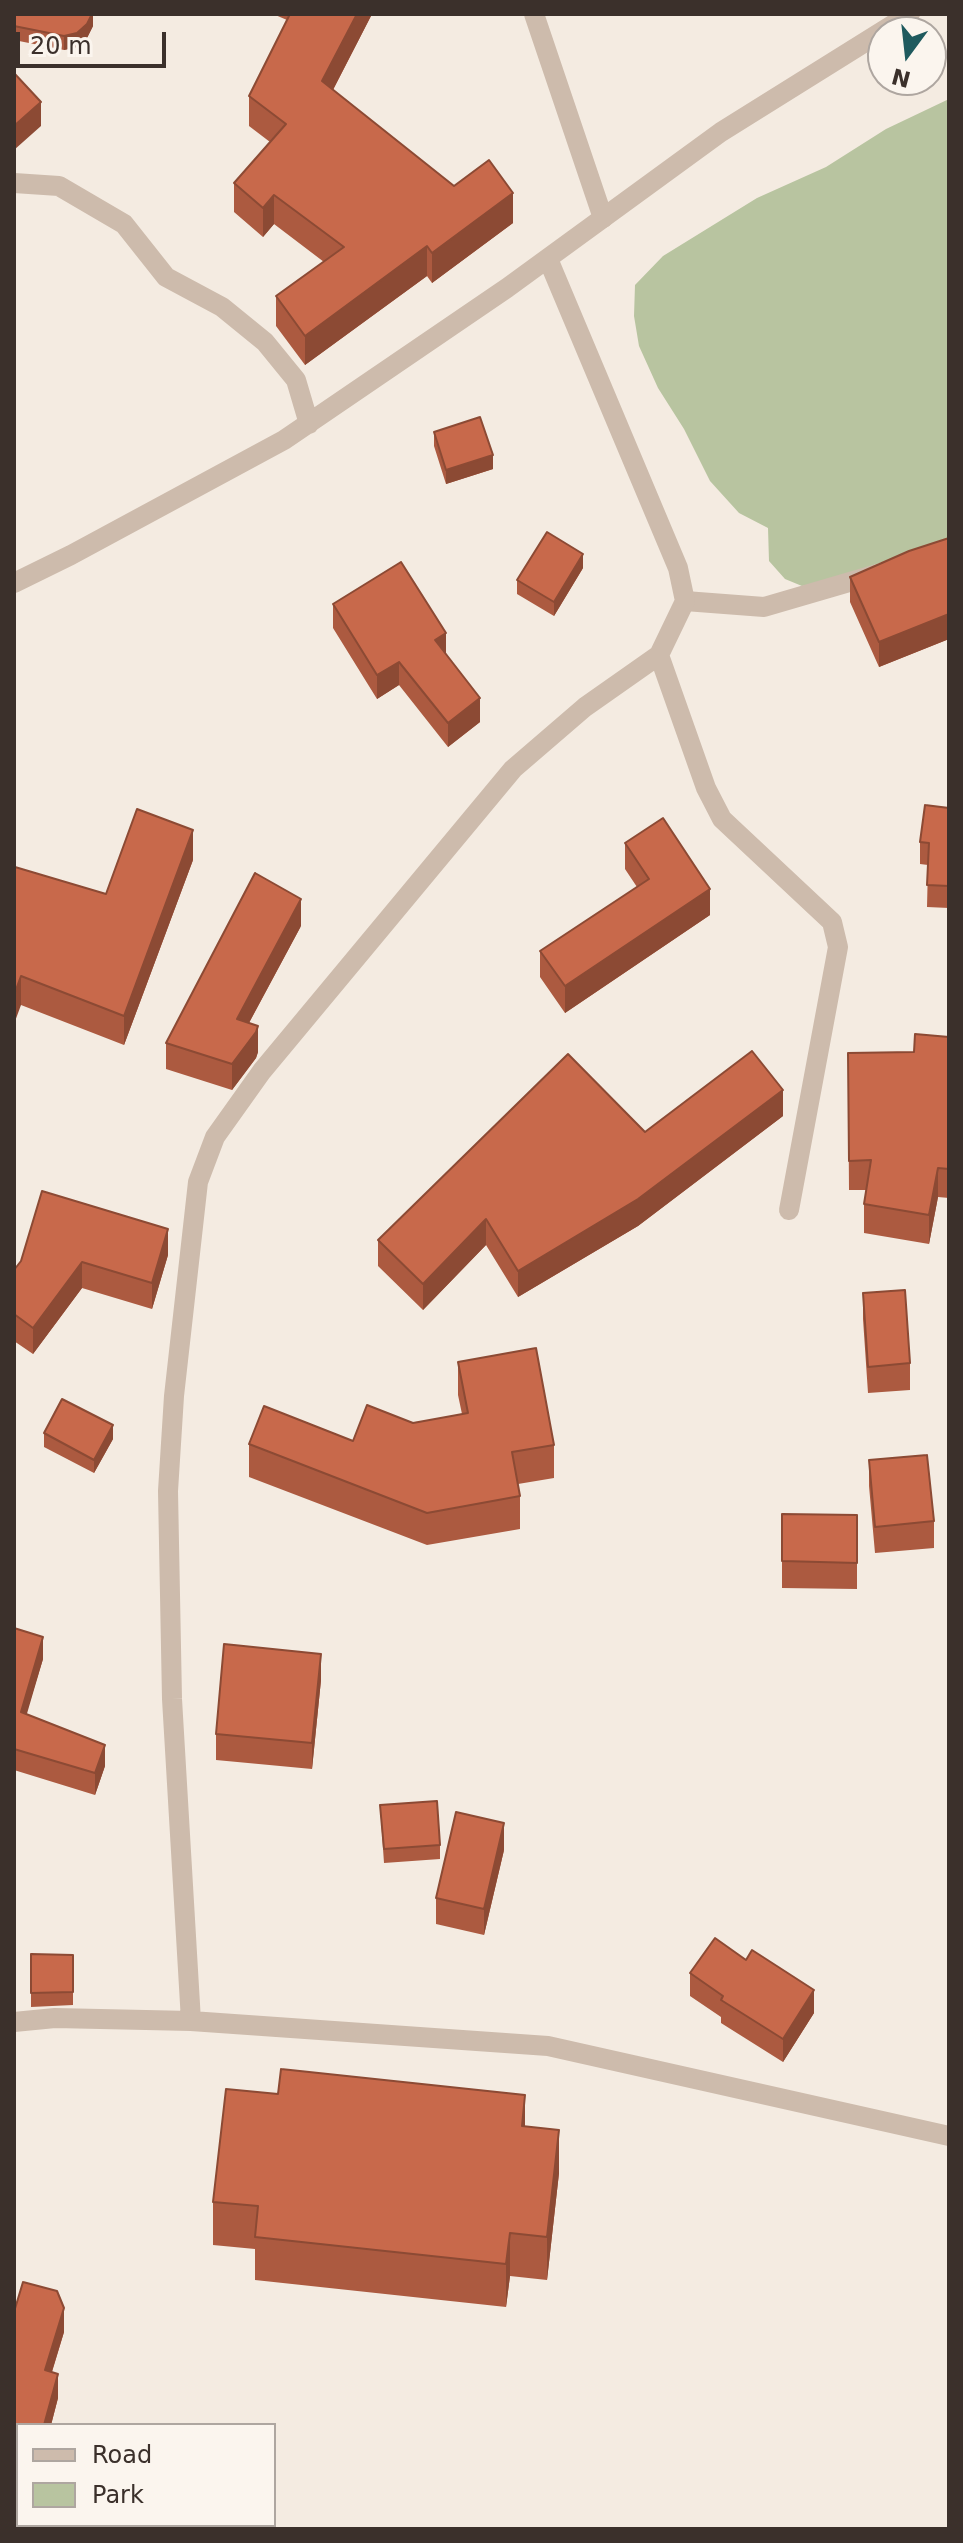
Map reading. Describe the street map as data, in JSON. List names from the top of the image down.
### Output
{
  "legend": ["Road", "Park"],
  "scale_bar": "20 m",
  "north": "bottom"
}
